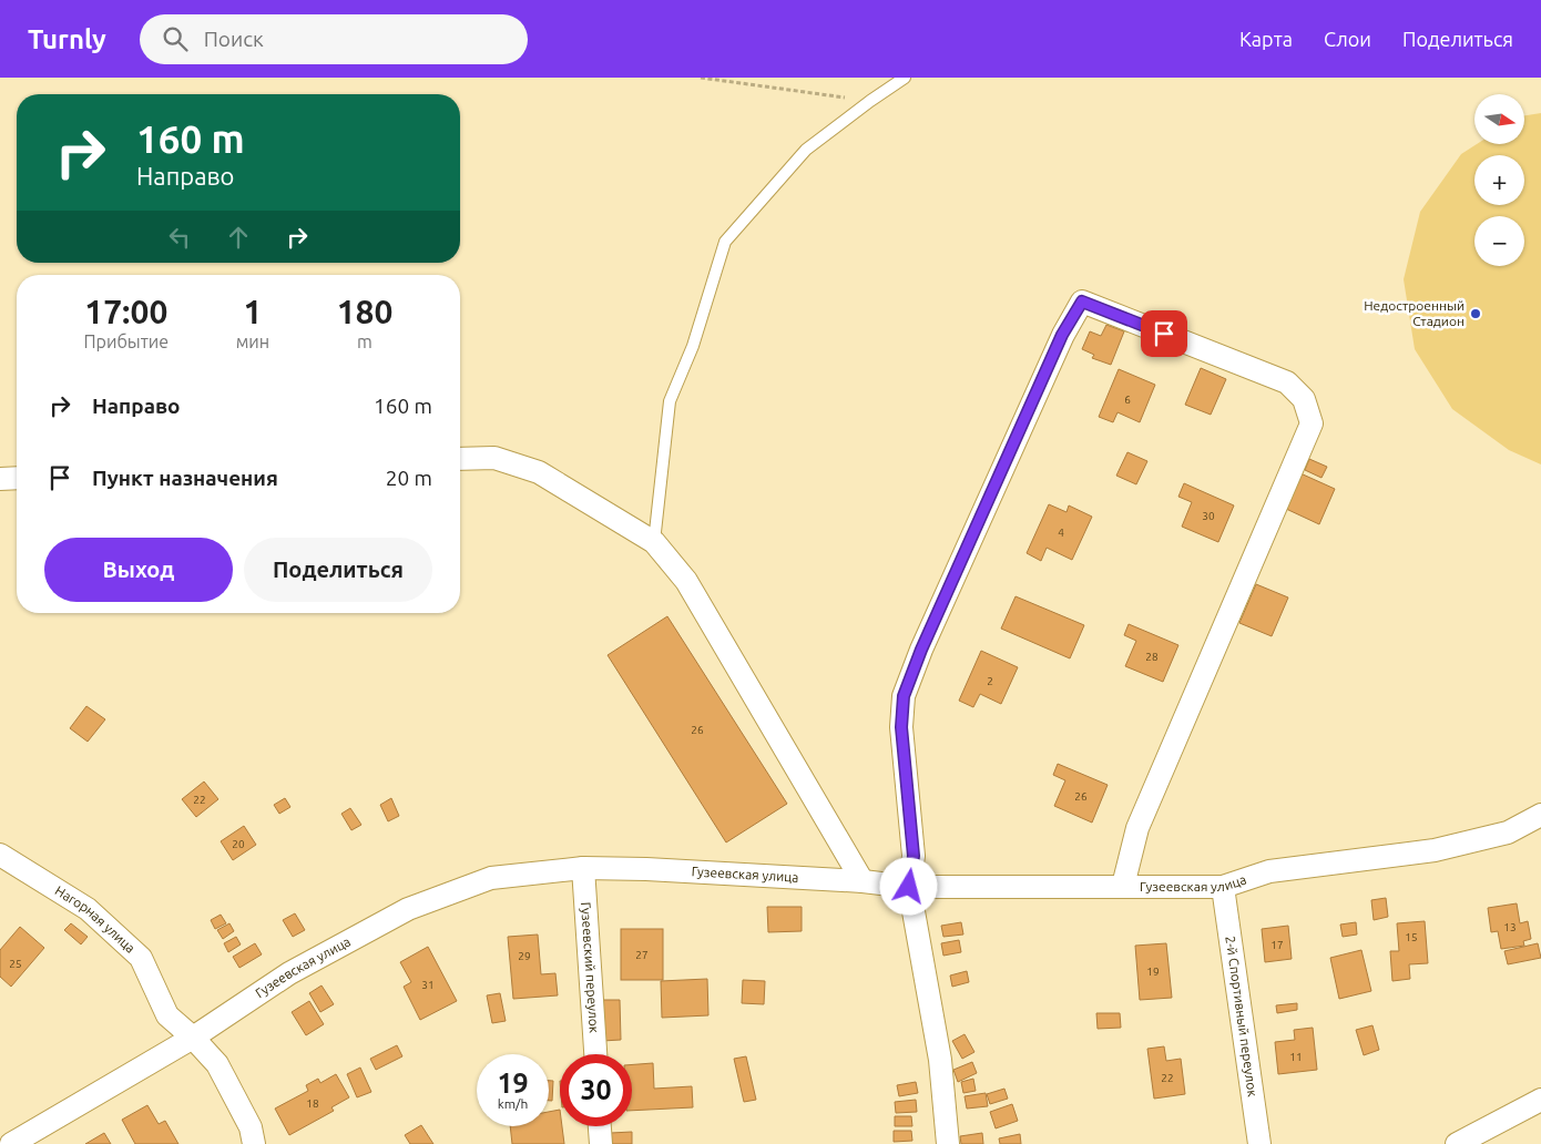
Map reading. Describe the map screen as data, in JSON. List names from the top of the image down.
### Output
{
  "streets": {
    "street": [
      "Гузеевская улица",
      "Нагорная улица",
      "Гузеевский переулок",
      "2-й Спортивный переулок"
    ]
  },
  "crossings": [
    ["Гузеевская улица", "Нагорная улица"],
    ["Гузеевская улица", "Гузеевский переулок"],
    ["Гузеевская улица", "2-й Спортивный переулок"]
  ],
  "places": ["Недостроенный Стадион"],
  "house_numbers": [
    "6",
    "30",
    "4",
    "28",
    "2",
    "26",
    "26",
    "22",
    "20",
    "13",
    "15",
    "17",
    "27",
    "29",
    "25",
    "19",
    "31",
    "11",
    "22",
    "18"
  ],
  "north": "right",
  "page": {
    "header": "Turnly",
    "search": "Поиск",
    "nav": ["Карта", "Слои", "Поделиться"],
    "map_buttons": ["+", "−"],
    "turn": ["160 m", "Направо"],
    "eta": [
      "17:00",
      "Прибытие",
      "1",
      "мин",
      "180",
      "m"
    ],
    "list": [
      {
        "name": "Направо",
        "value": "160 m"
      },
      {
        "name": "Пункт назначения",
        "value": "20 m"
      }
    ],
    "buttons": ["Выход", "Поделиться"],
    "speed": "19 km/h",
    "limit": "30"
  }
}
